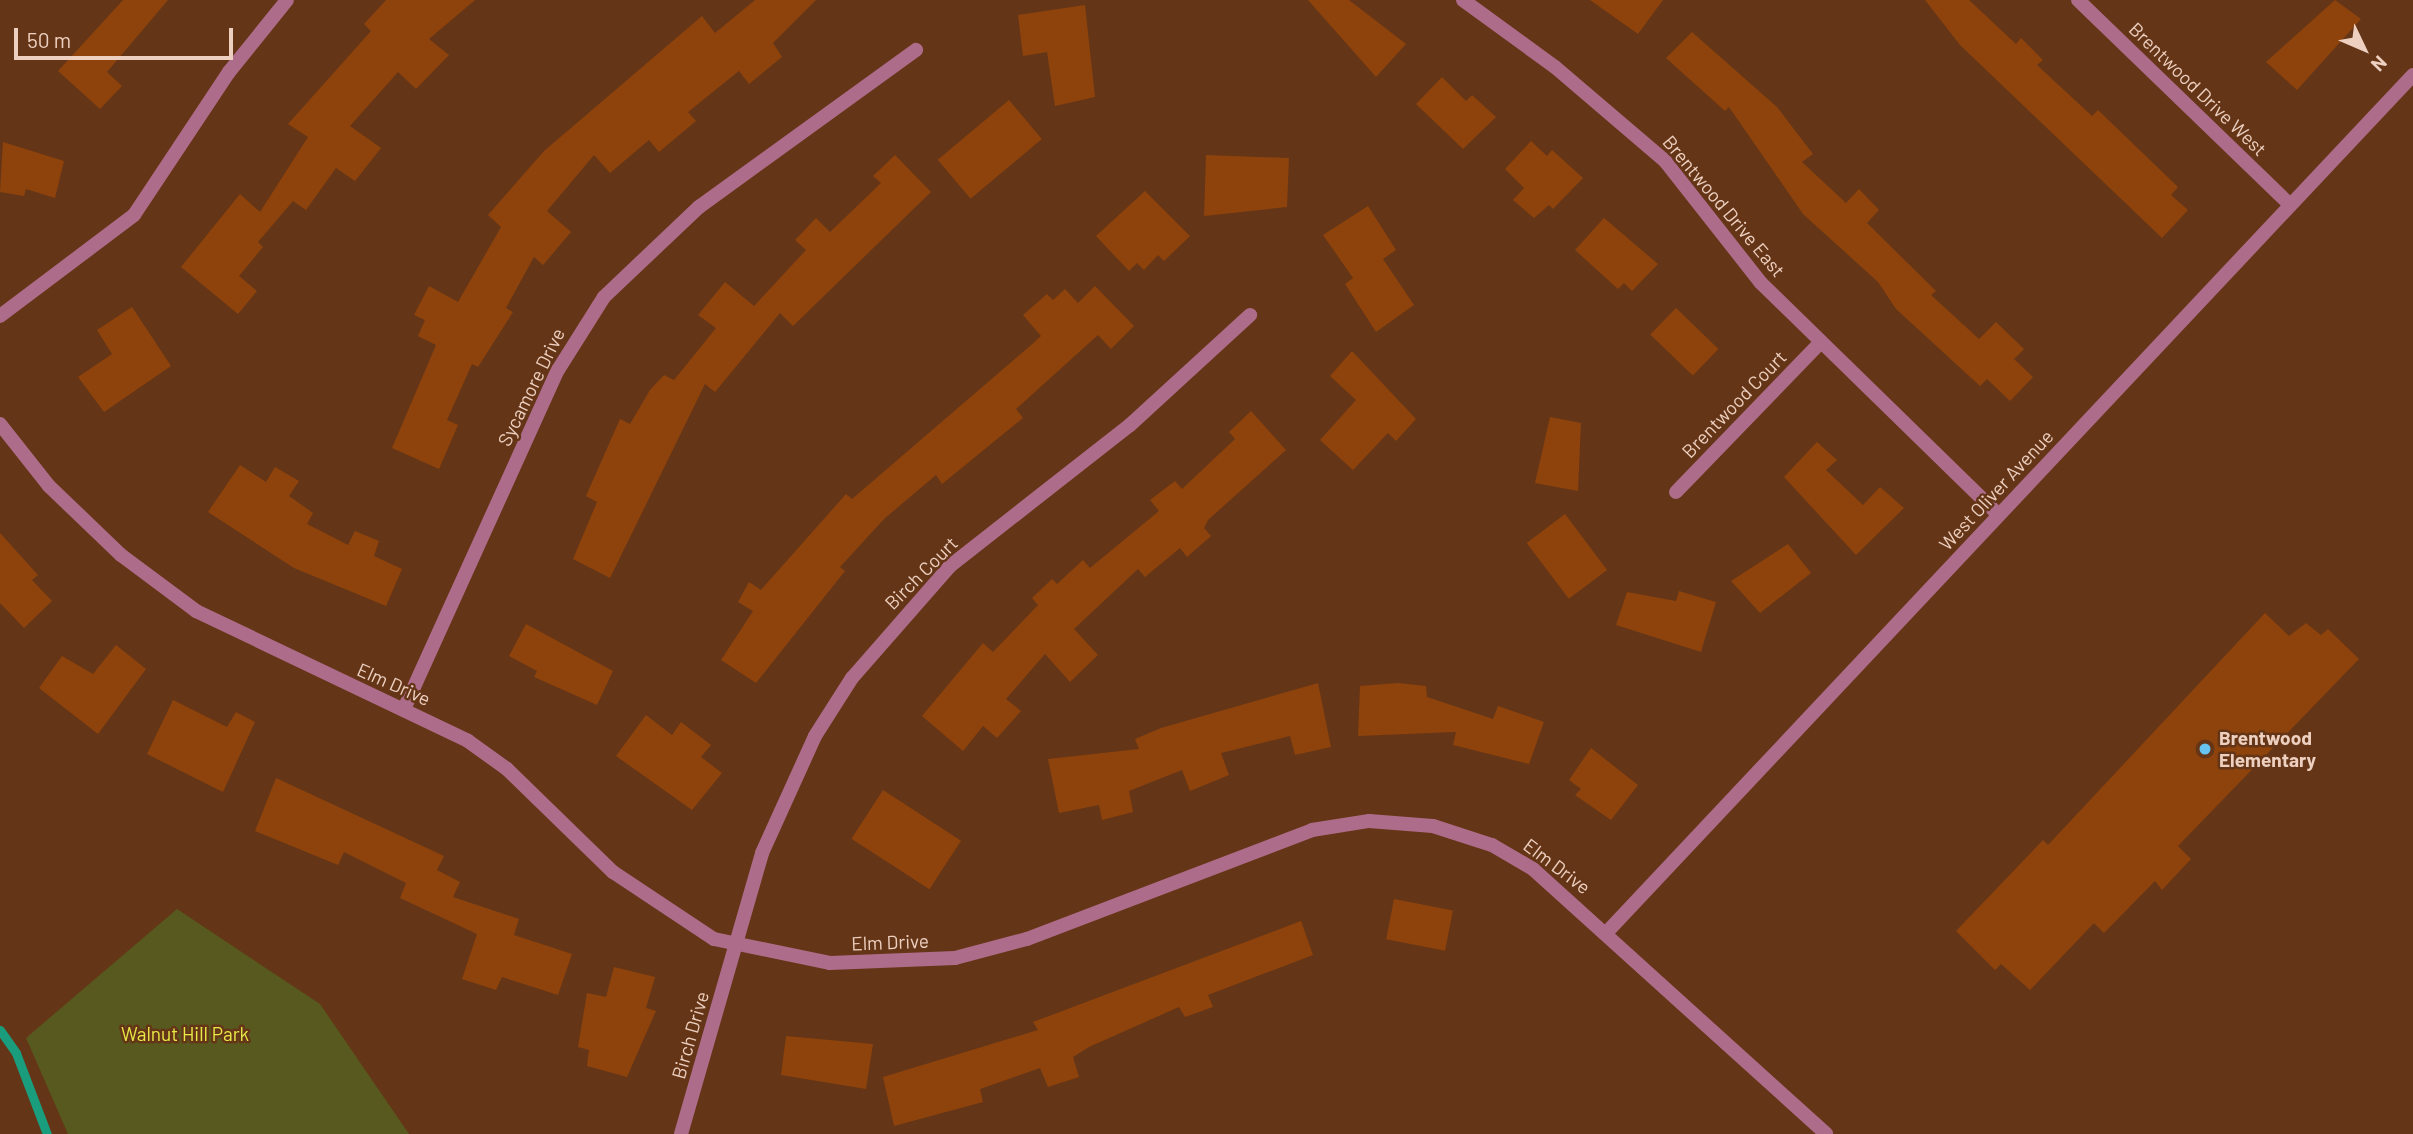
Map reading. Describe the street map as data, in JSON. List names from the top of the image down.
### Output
{
  "streets": {
    "street": [
      "Brentwood Drive West",
      "Brentwood Drive East",
      "Sycamore Drive",
      "Brentwood Court",
      "West Oliver Avenue",
      "Birch Court",
      "Elm Drive",
      "Birch Drive"
    ]
  },
  "crossings": [
    ["Brentwood Drive West", "West Oliver Avenue"],
    ["Brentwood Drive East", "Brentwood Court"],
    ["Brentwood Drive East", "West Oliver Avenue"],
    ["Sycamore Drive", "Elm Drive"],
    ["West Oliver Avenue", "Elm Drive"],
    ["Birch Court", "Elm Drive"],
    ["Birch Court", "Birch Drive"],
    ["Elm Drive", "Birch Drive"]
  ],
  "parks": ["Walnut Hill Park"],
  "places": ["Brentwood Elementary"],
  "scale_bar": "50 m",
  "north": "bottom right"
}
